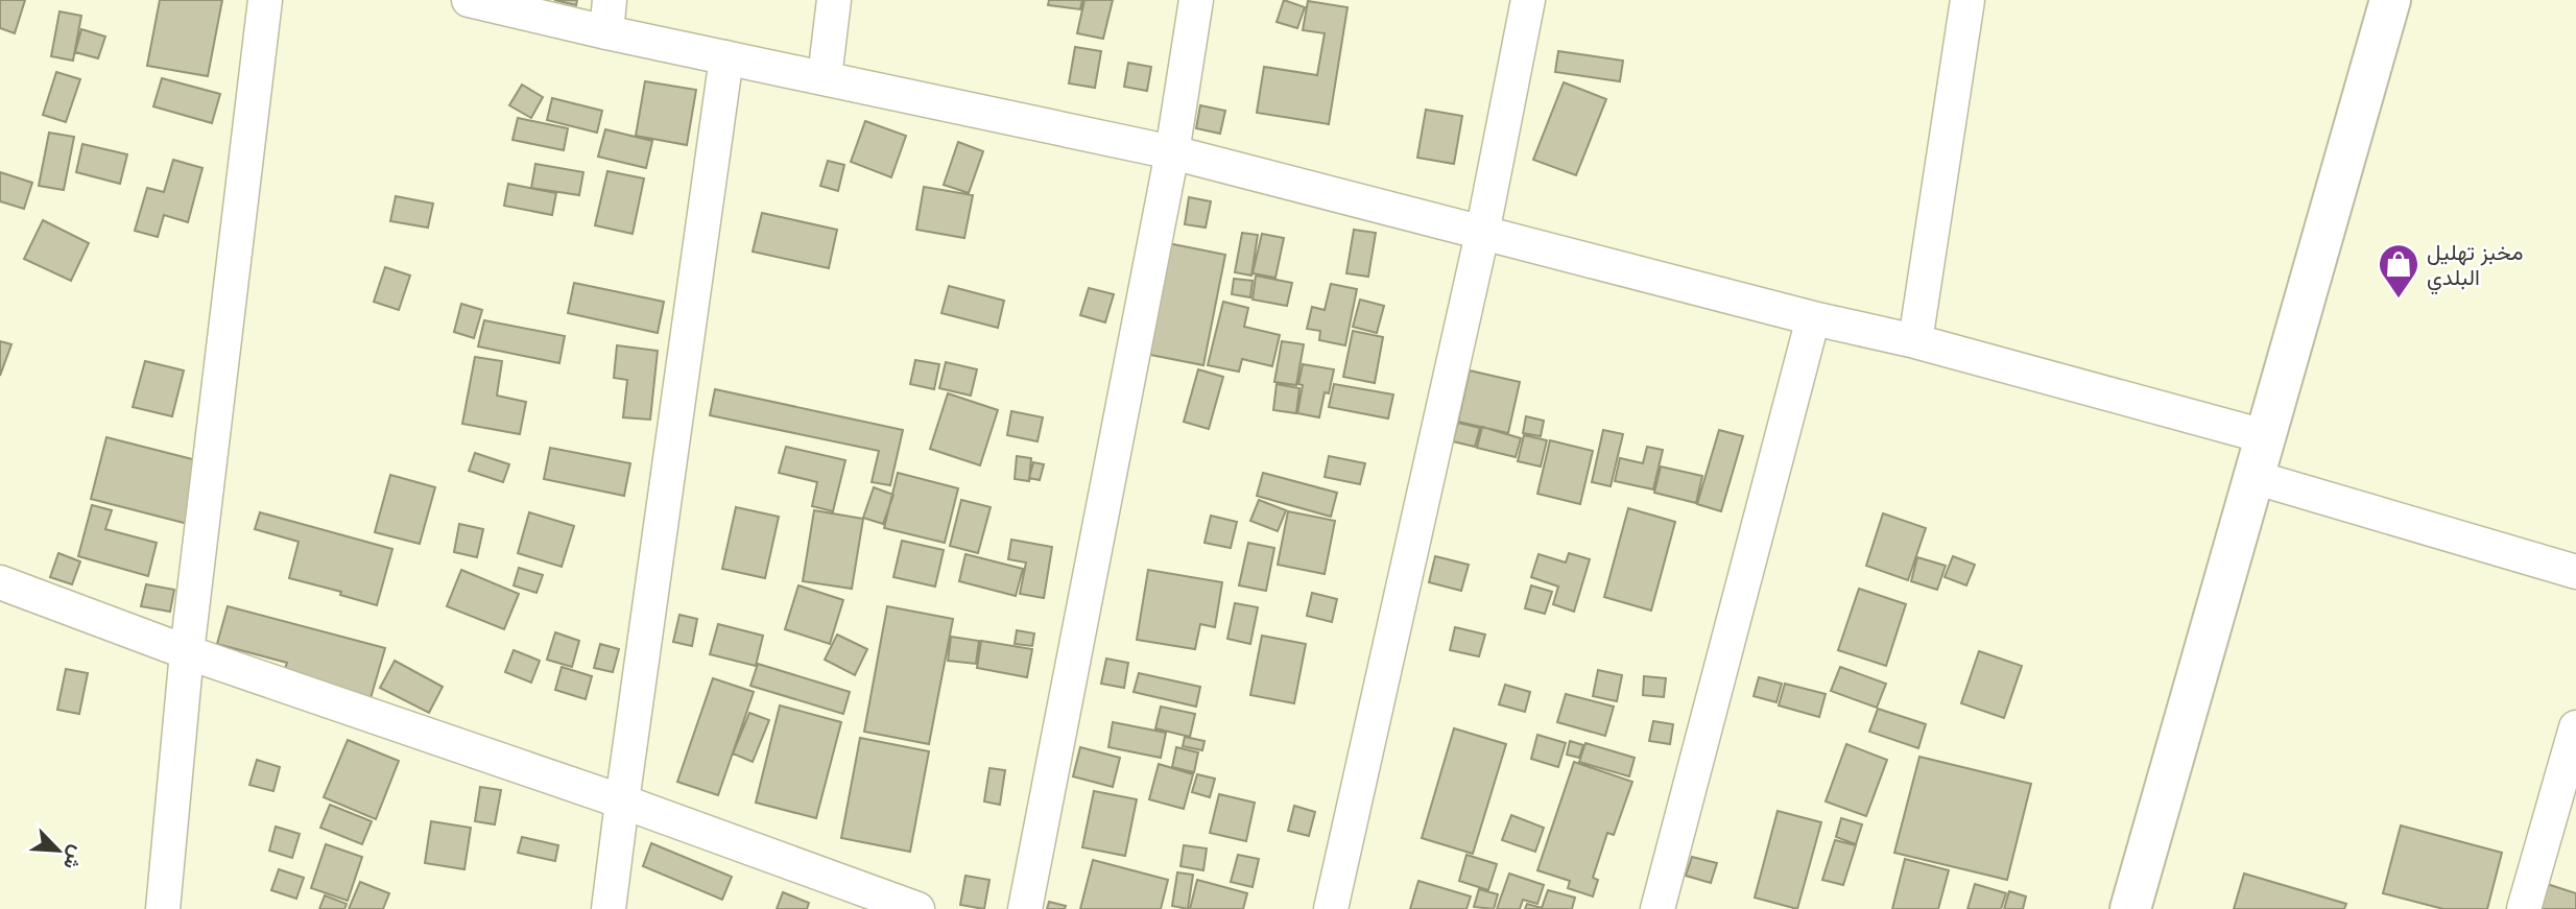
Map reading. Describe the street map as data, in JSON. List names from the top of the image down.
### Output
{
  "places": {
    "shop": ["مخبز تهليل البلدي"]
  },
  "north": "bottom right"
}
